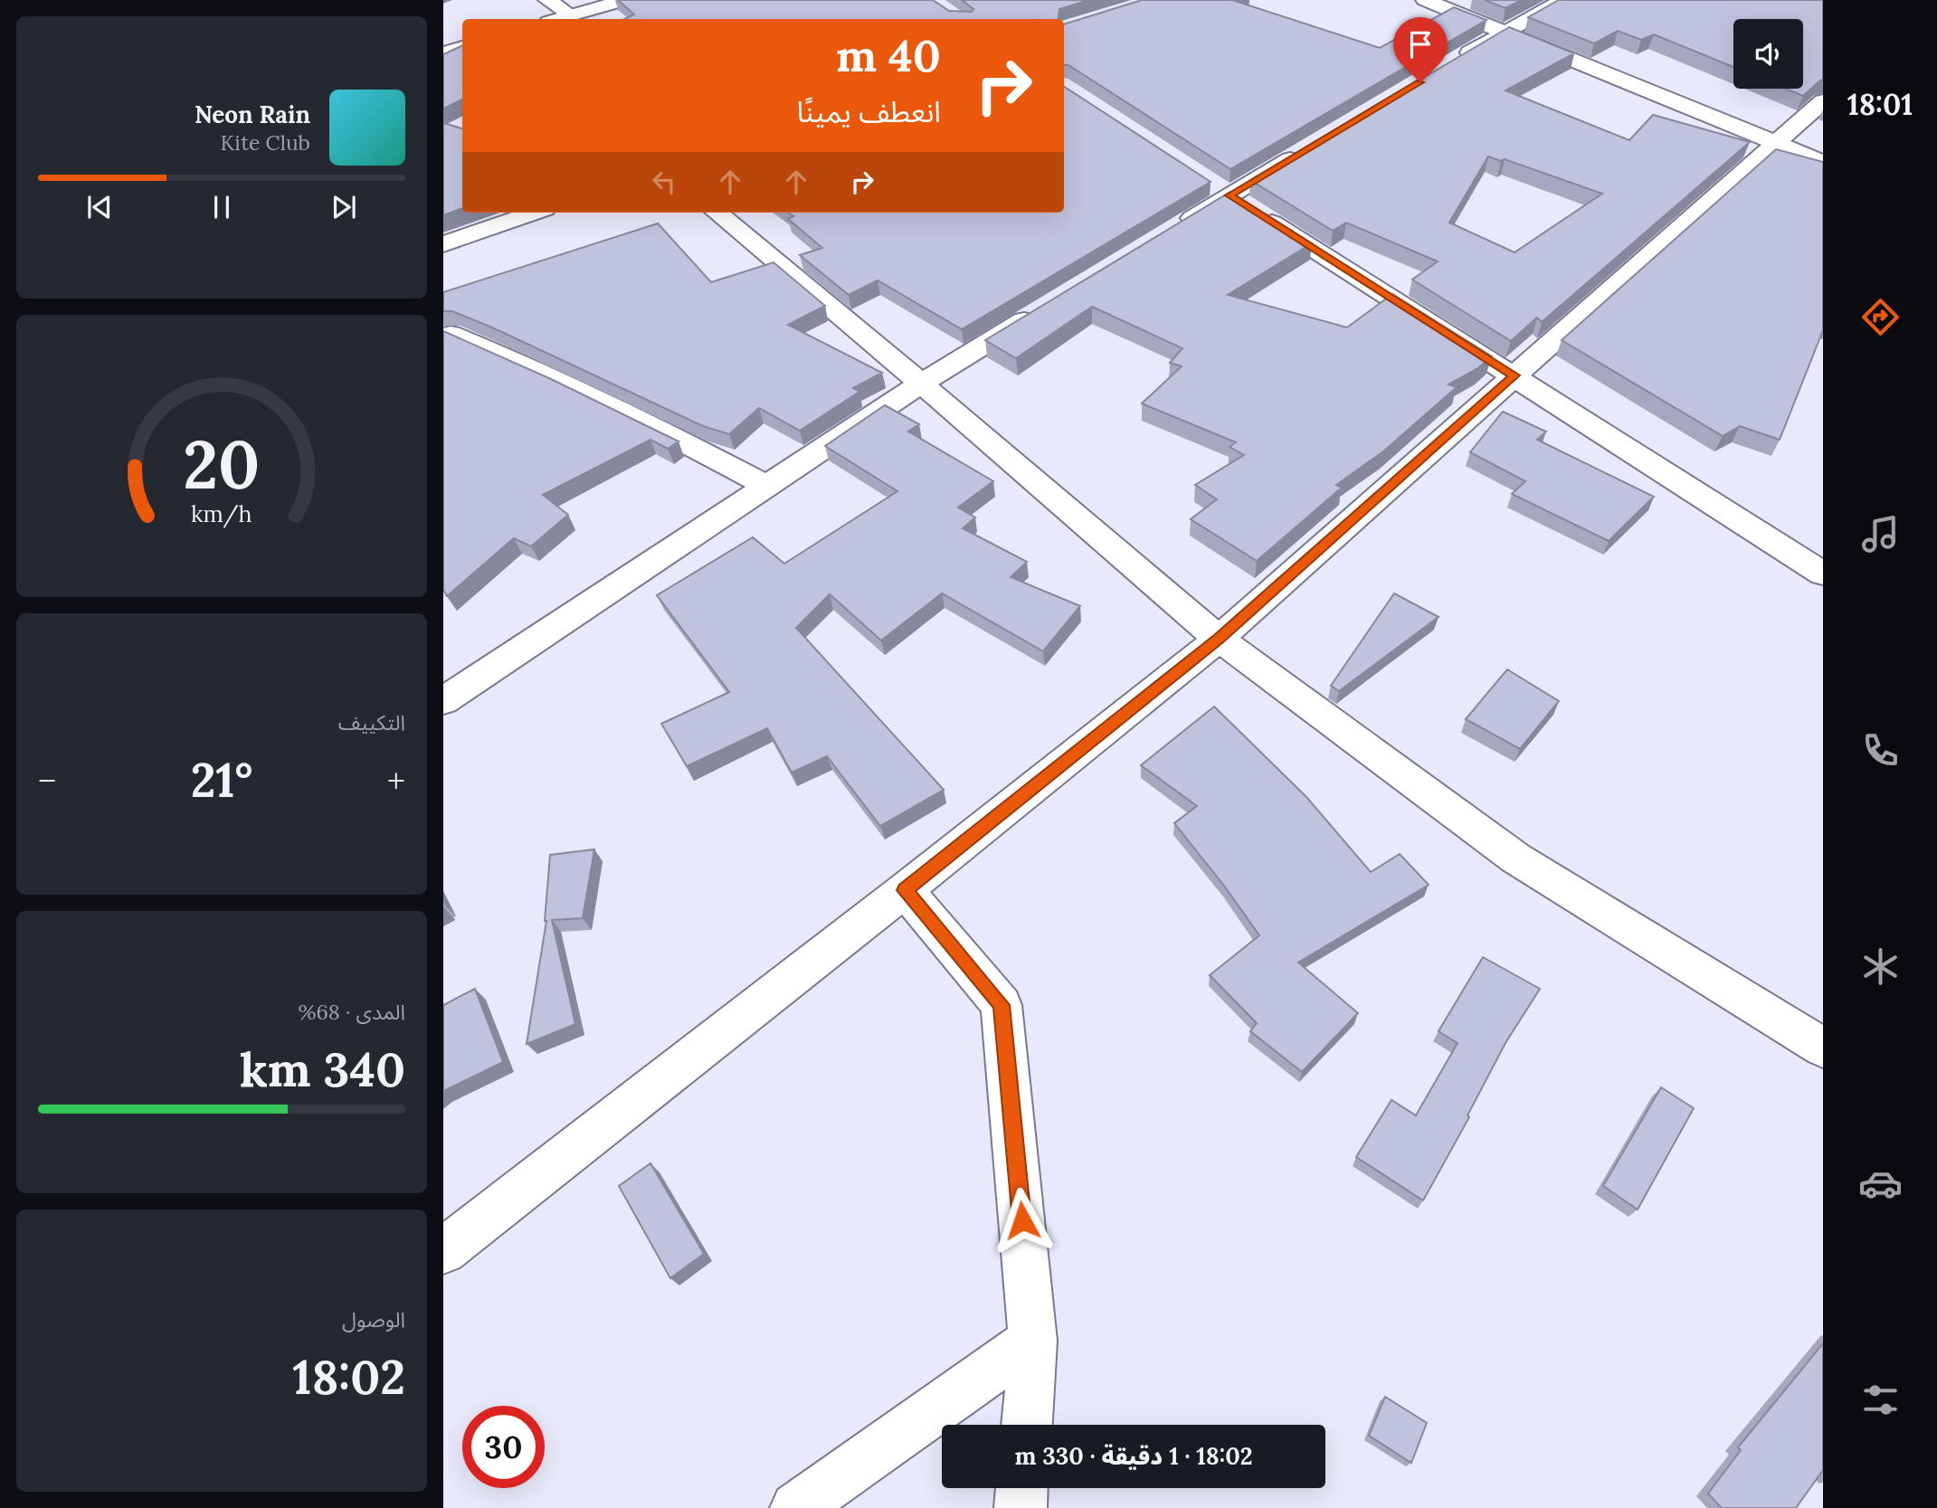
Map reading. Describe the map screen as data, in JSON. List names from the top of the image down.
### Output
{
  "page": {
    "tabs": "18:01",
    "turn": ["40 m", "انعطف يمينًا"],
    "song": ["Neon Rain", "Kite Club"],
    "tile": [
      "التكييف",
      ["المدى · 68%", "340 km"],
      ["الوصول", "18:02"]
    ],
    "heat": ["−", "21°", "+"],
    "limit": "30",
    "trip": "18:02 · 1 دقيقة · 330 m",
    "gauge": ["20", "km/h"]
  }
}
